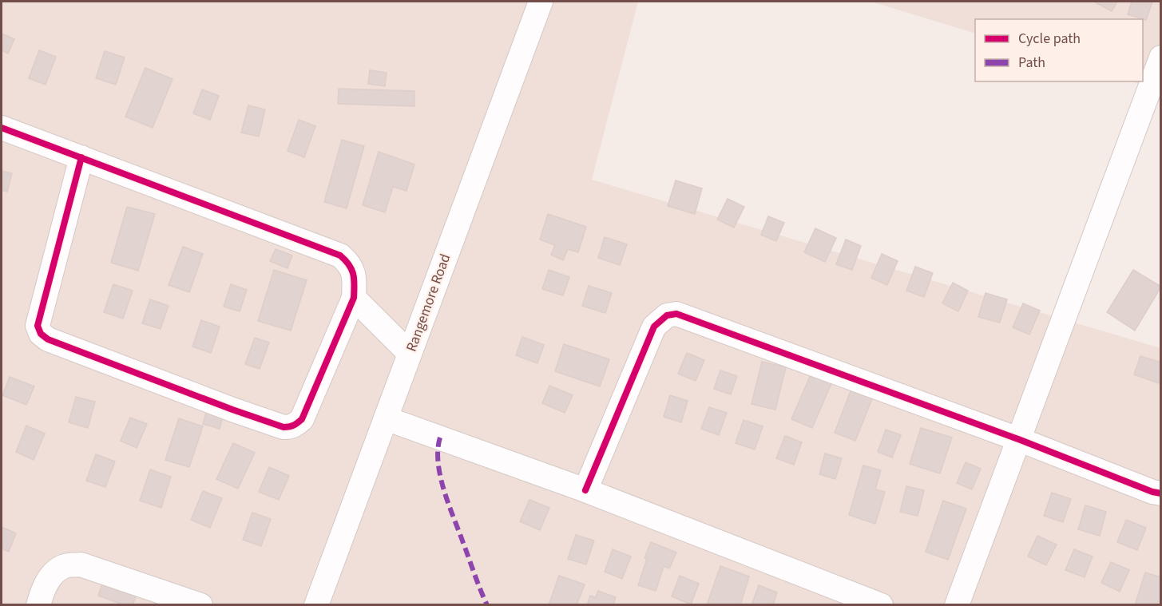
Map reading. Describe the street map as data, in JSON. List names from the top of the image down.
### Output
{
  "streets": {
    "street": ["Rangemore Road"]
  },
  "legend": ["Cycle path", "Path"]
}
